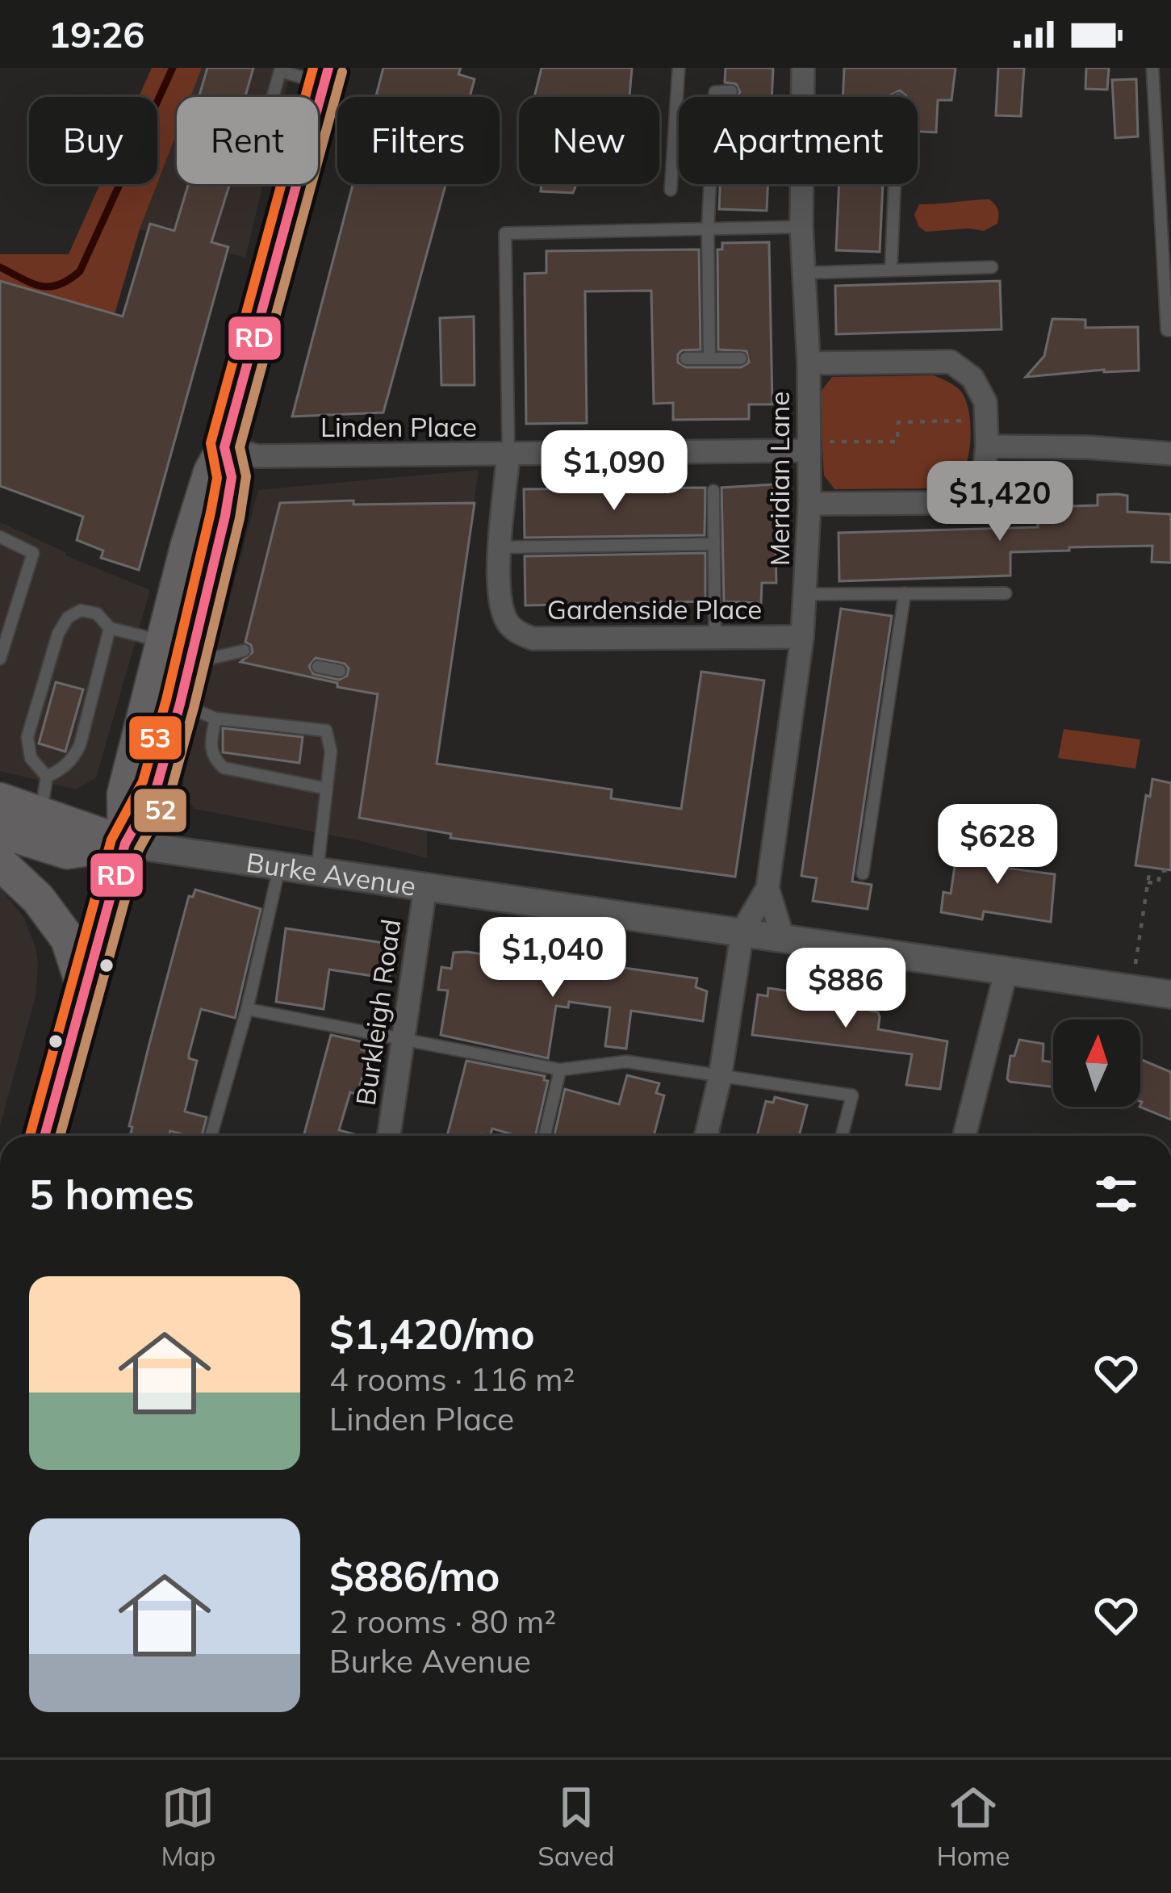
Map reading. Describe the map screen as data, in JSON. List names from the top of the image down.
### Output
{
  "streets": {
    "main road": ["Burke Avenue"],
    "street": [
      "Linden Place",
      "Meridian Lane",
      "Gardenside Place",
      "Burkleigh Road"
    ]
  },
  "crossings": [
    ["Linden Place", "Meridian Lane"],
    ["Linden Place", "Gardenside Place"],
    ["Meridian Lane", "Gardenside Place"],
    ["Meridian Lane", "Burke Avenue"],
    ["Burke Avenue", "Burkleigh Road"]
  ],
  "lines": ["transit line RD", "transit line 53", "transit line 52"],
  "north": "top",
  "page": {
    "status": "19:26",
    "chip": [
      "Buy",
      "Rent",
      "Filters",
      "New",
      "Apartment"
    ],
    "price": [
      "$1,090",
      "$1,420",
      "$628",
      "$1,040",
      "$886"
    ],
    "heading": "5 homes",
    "list": [
      {
        "name": "$1,420/mo",
        "note": "4 rooms · 116 m² · Linden Place"
      },
      {
        "name": "$886/mo",
        "note": "2 rooms · 80 m² · Burke Avenue"
      }
    ],
    "tabs": ["Map", "Saved", "Home"]
  }
}
